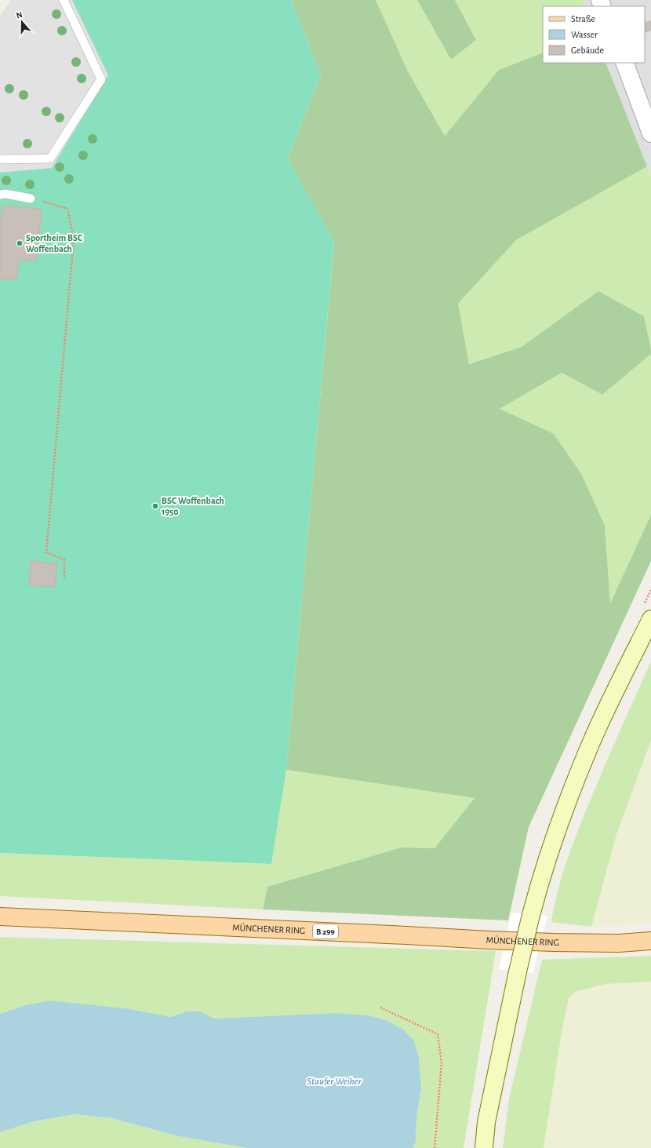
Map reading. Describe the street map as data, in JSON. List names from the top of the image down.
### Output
{
  "streets": {
    "main road": ["MÜNCHENER RING", "B 299"]
  },
  "water": ["Staufer Weiher"],
  "places": ["Sportheim BSC Woffenbach", "BSC Woffenbach 1950"],
  "legend": ["Straße", "Wasser", "Gebäude"],
  "north": "top"
}
